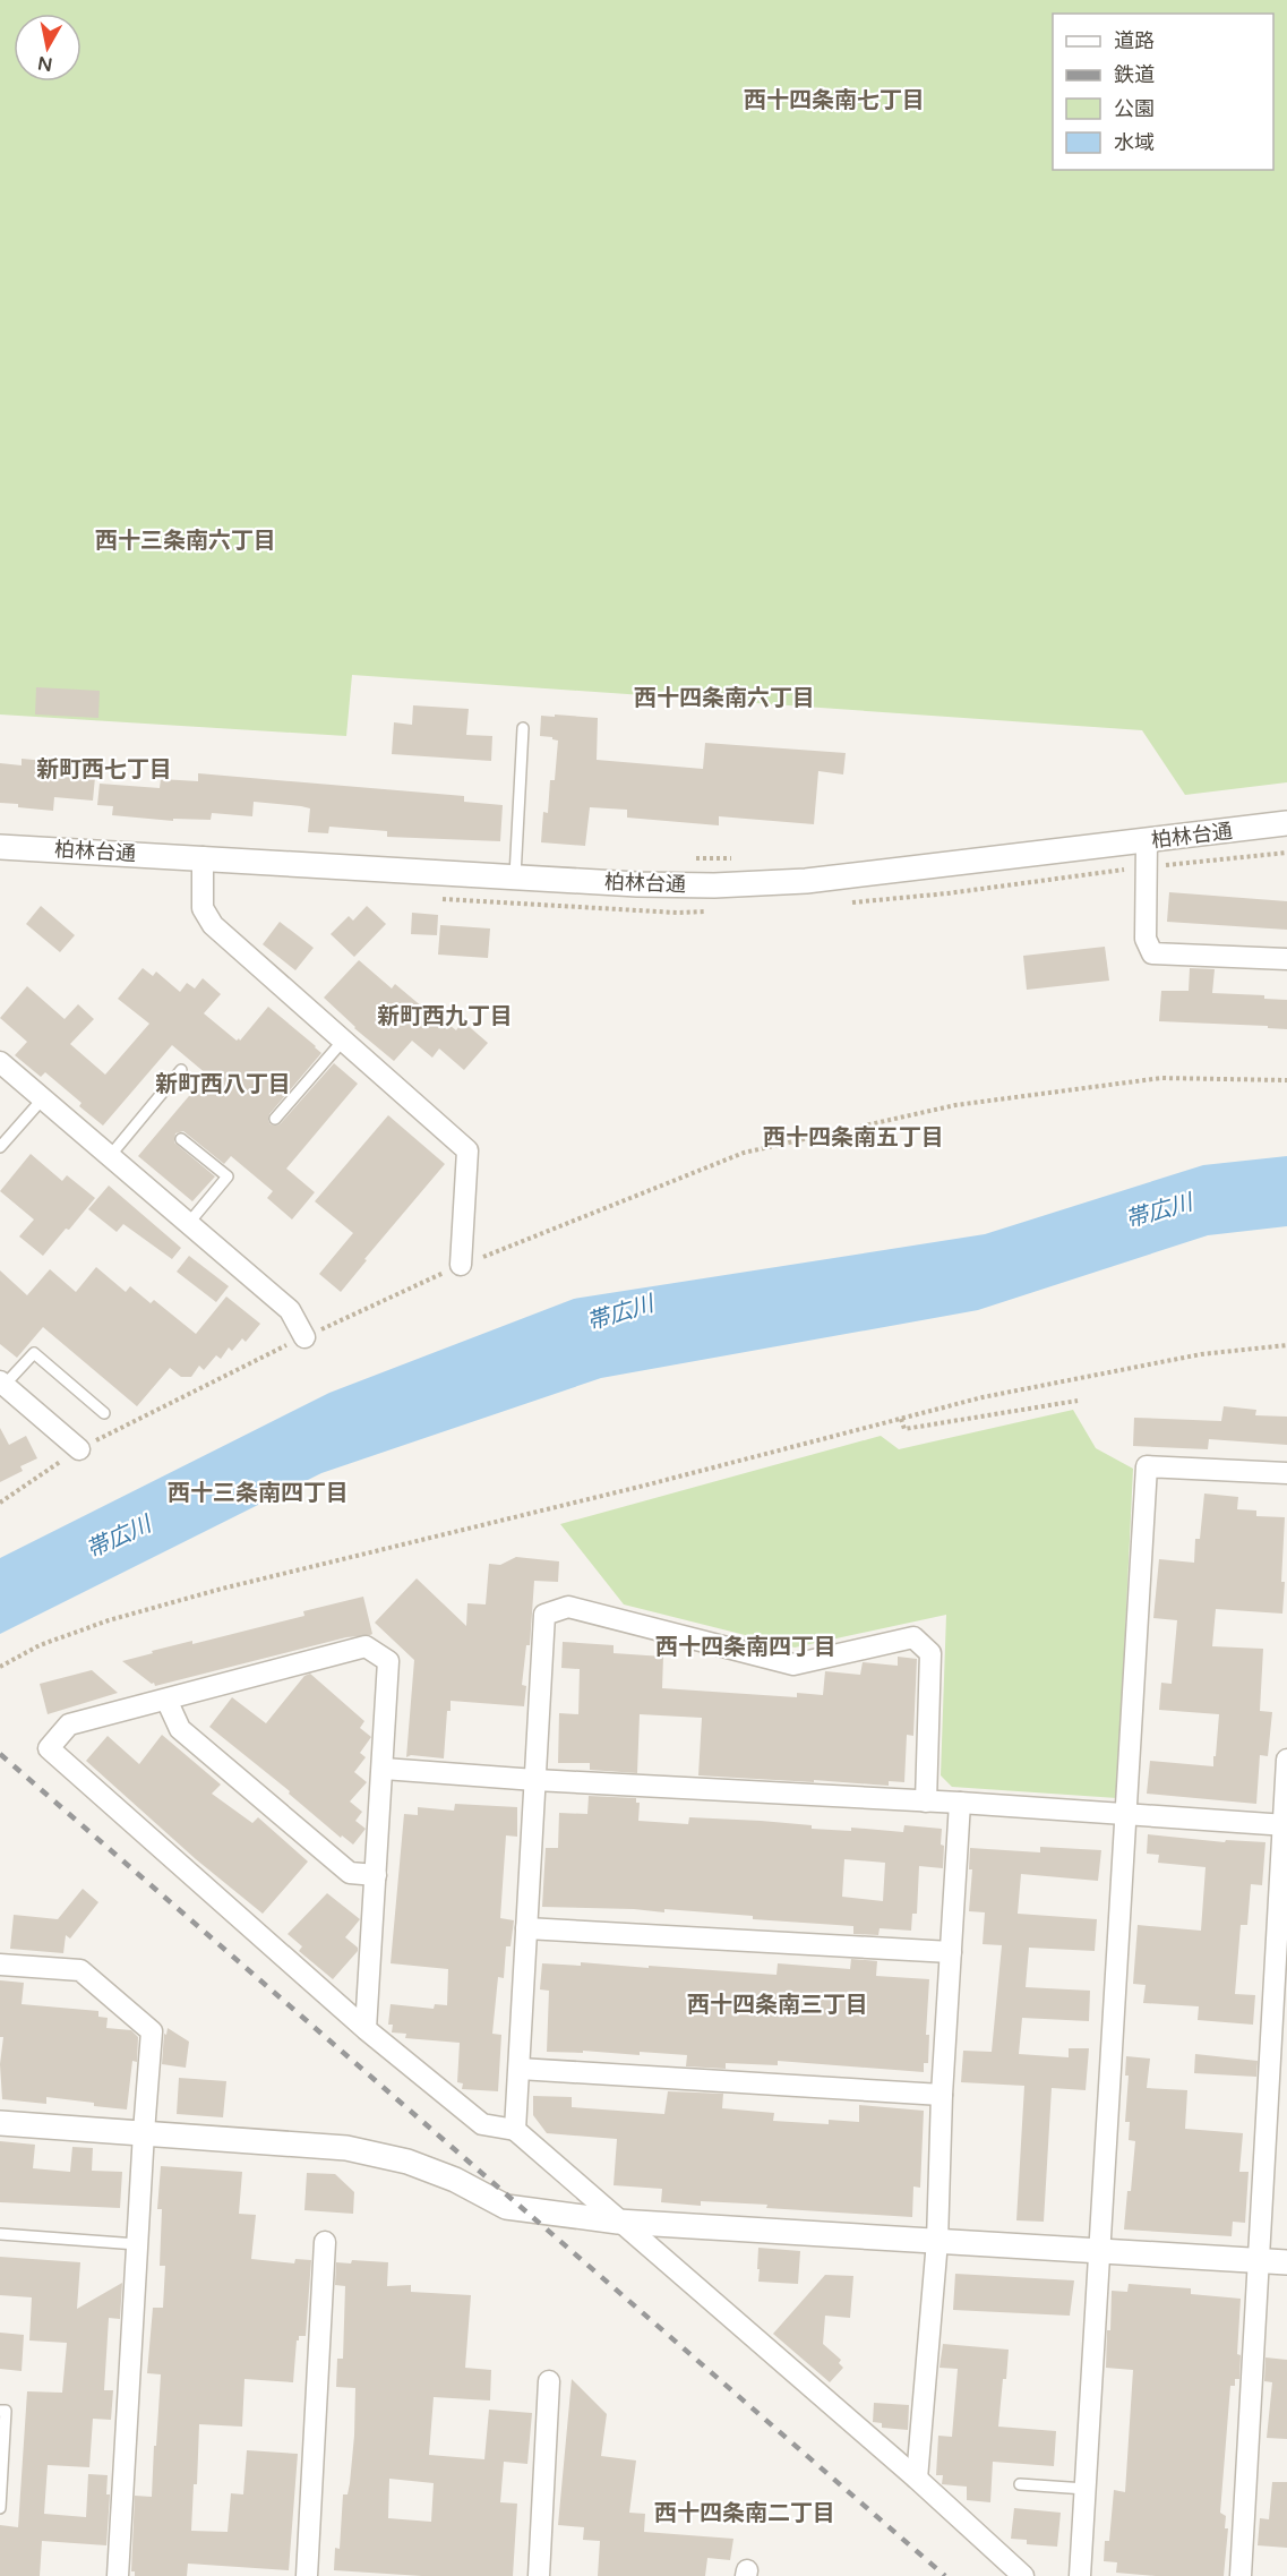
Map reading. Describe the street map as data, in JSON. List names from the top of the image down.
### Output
{
  "streets": {
    "street": ["柏林台通"]
  },
  "districts": [
    "西十四条南七丁目",
    "西十三条南六丁目",
    "西十四条南六丁目",
    "新町西七丁目",
    "新町西九丁目",
    "新町西八丁目",
    "西十四条南五丁目",
    "西十三条南四丁目",
    "西十四条南四丁目",
    "西十四条南三丁目",
    "西十四条南二丁目"
  ],
  "water": ["帯広川"],
  "legend": [
    "道路",
    "鉄道",
    "公園",
    "水域"
  ],
  "north": "bottom"
}
